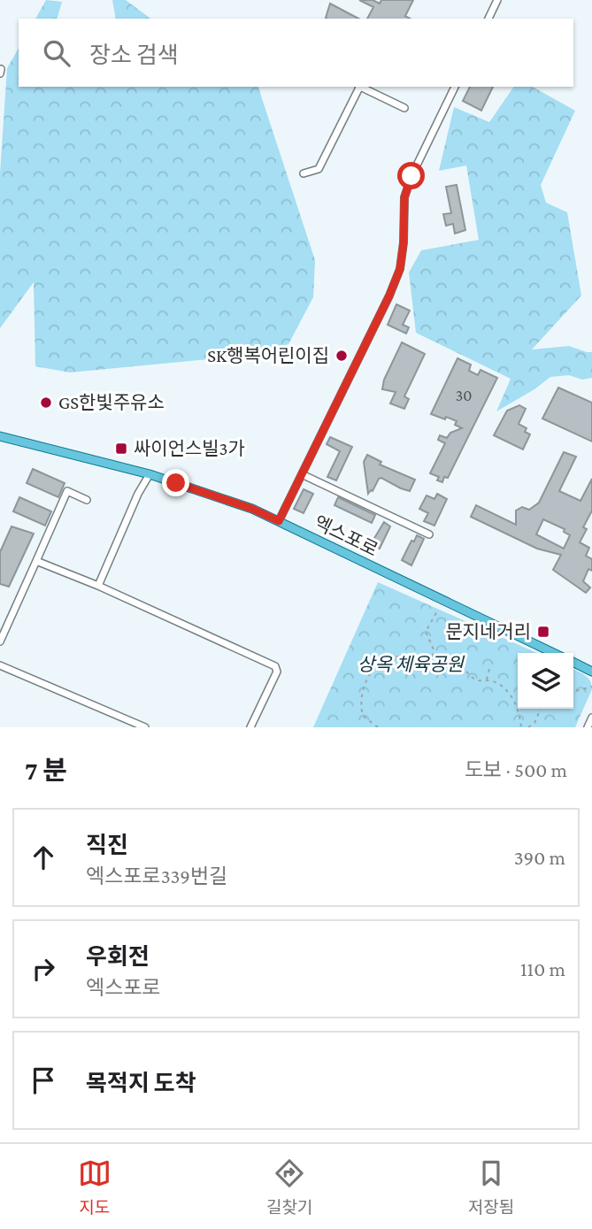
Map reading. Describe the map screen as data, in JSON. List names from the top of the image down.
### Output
{
  "streets": {
    "main road": ["엑스포로"]
  },
  "parks": ["상옥 체육공원"],
  "places": {
    "other": ["SK행복어린이집", "GS한빛주유소"],
    "transit": ["싸이언스빌3가", "문지네거리"]
  },
  "house_numbers": ["30"],
  "page": {
    "search": "장소 검색",
    "heading": ["7 분", "도보 · 500 m"],
    "list": [
      ["직진", "엑스포로339번길", "390 m"],
      ["우회전", "엑스포로", "110 m"],
      "목적지 도착"
    ],
    "nav": ["지도", "길찾기", "저장됨"]
  }
}
